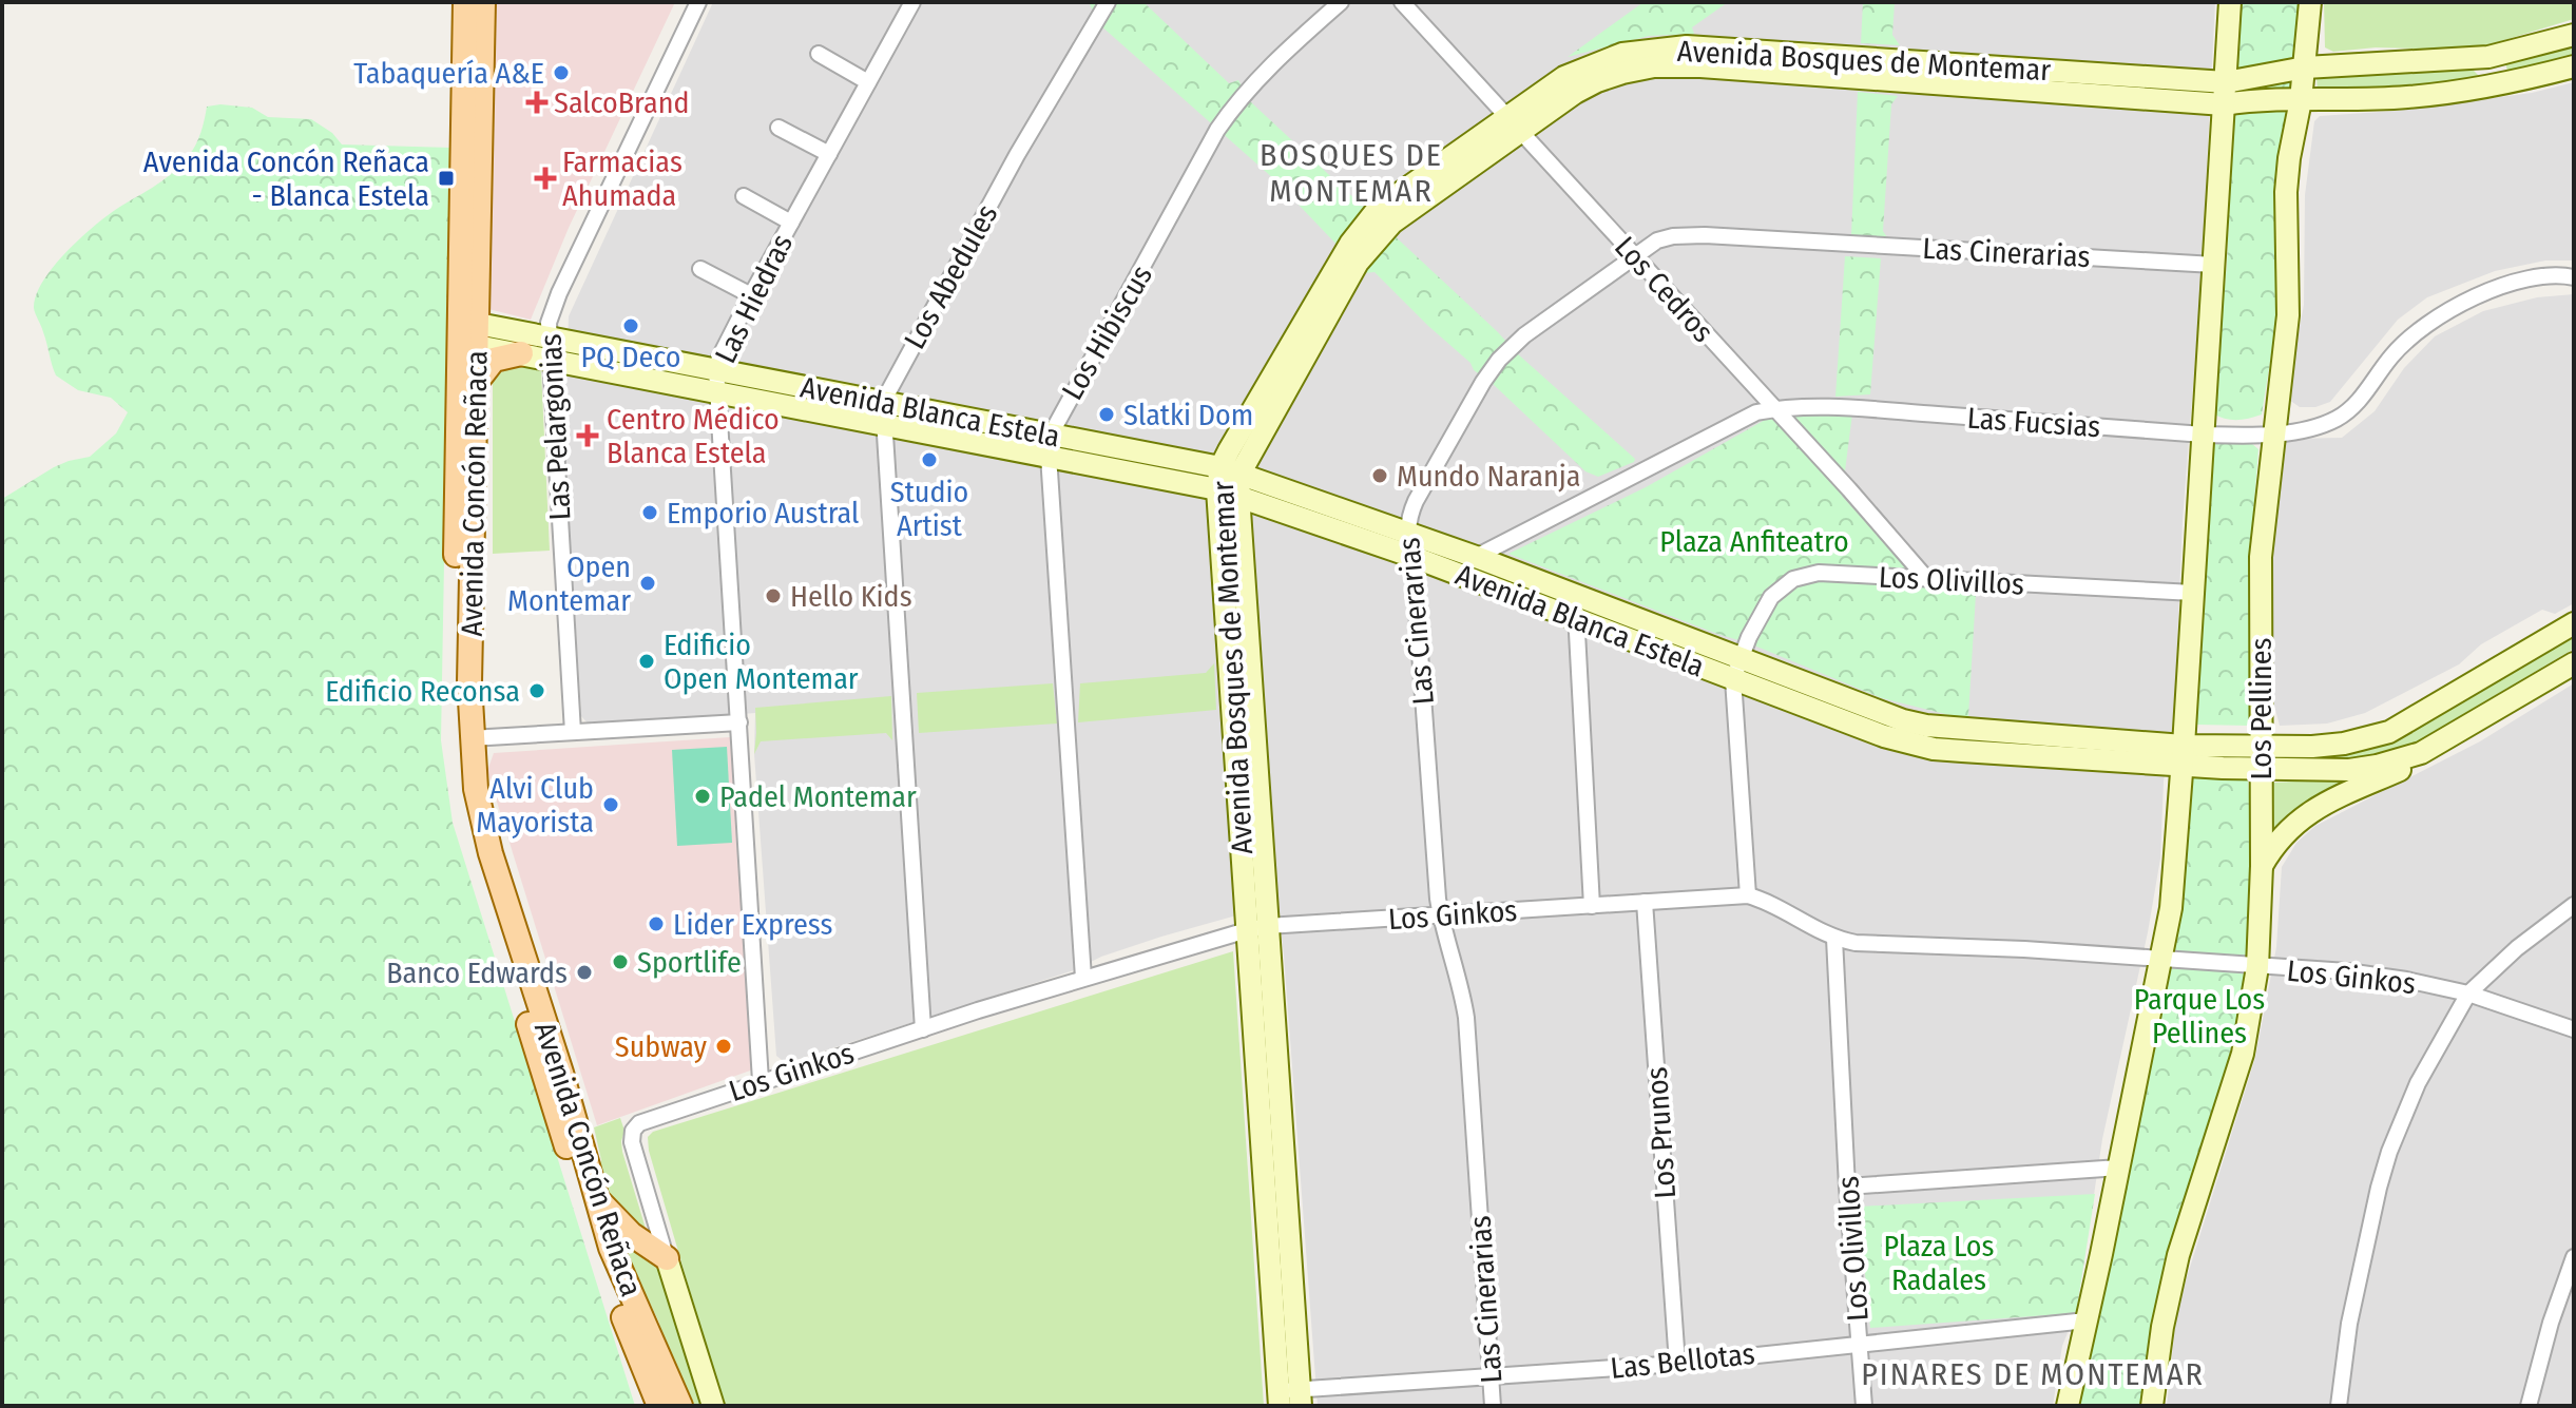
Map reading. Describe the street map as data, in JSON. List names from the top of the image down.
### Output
{
  "streets": {
    "main road": [
      "Avenida Bosques de Montemar",
      "Avenida Blanca Estela",
      "Avenida Concón Reñaca",
      "Los Pellines",
      "Los Ginkos"
    ],
    "street": [
      "Las Cinerarias",
      "Los Abedules",
      "Los Cedros",
      "Las Hiedras",
      "Los Hibiscus",
      "Las Fucsias",
      "Las Pelargonias",
      "Los Olivillos",
      "Los Prunos",
      "Las Bellotas"
    ]
  },
  "crossings": [
    ["Avenida Bosques de Montemar", "Los Cedros"],
    ["Avenida Bosques de Montemar", "Avenida Blanca Estela"],
    ["Avenida Bosques de Montemar", "Los Pellines"],
    ["Avenida Bosques de Montemar", "Los Ginkos"],
    ["Avenida Bosques de Montemar", "Las Bellotas"],
    ["Las Cinerarias", "Los Cedros"],
    ["Las Cinerarias", "Avenida Blanca Estela"],
    ["Las Cinerarias", "Los Ginkos"],
    ["Las Cinerarias", "Las Bellotas"],
    ["Los Abedules", "Avenida Blanca Estela"],
    ["Los Cedros", "Las Fucsias"],
    ["Los Cedros", "Los Olivillos"],
    ["Las Hiedras", "Avenida Blanca Estela"],
    ["Las Hiedras", "Los Ginkos"],
    ["Los Hibiscus", "Avenida Blanca Estela"],
    ["Avenida Blanca Estela", "Las Fucsias"],
    ["Avenida Blanca Estela", "Las Pelargonias"],
    ["Avenida Blanca Estela", "Avenida Concón Reñaca"],
    ["Avenida Blanca Estela", "Los Olivillos"],
    ["Avenida Blanca Estela", "Los Pellines"],
    ["Las Fucsias", "Los Pellines"],
    ["Los Olivillos", "Los Ginkos"],
    ["Los Olivillos", "Las Bellotas"],
    ["Los Pellines", "Los Ginkos"],
    ["Los Ginkos", "Los Prunos"],
    ["Los Prunos", "Las Bellotas"]
  ],
  "districts": ["BOSQUES DE MONTEMAR", "PINARES DE MONTEMAR"],
  "parks": ["Plaza Anfiteatro", "Parque Los Pellines", "Plaza Los Radales"],
  "places": {
    "other": [
      "Tabaquería A&E",
      "PQ Deco",
      "Slatki Dom",
      "Studio Artist",
      "Mundo Naranja",
      "Emporio Austral",
      "Open Montemar",
      "Hello Kids",
      "Edificio Open Montemar",
      "Edificio Reconsa",
      "Padel Montemar",
      "Alvi Club Mayorista",
      "Lider Express",
      "Sportlife",
      "Banco Edwards",
      "Subway"
    ],
    "health": ["SalcoBrand", "Farmacias Ahumada", "Centro Médico Blanca Estela"],
    "transit": ["Avenida Concón Reñaca - Blanca Estela"]
  }
}
